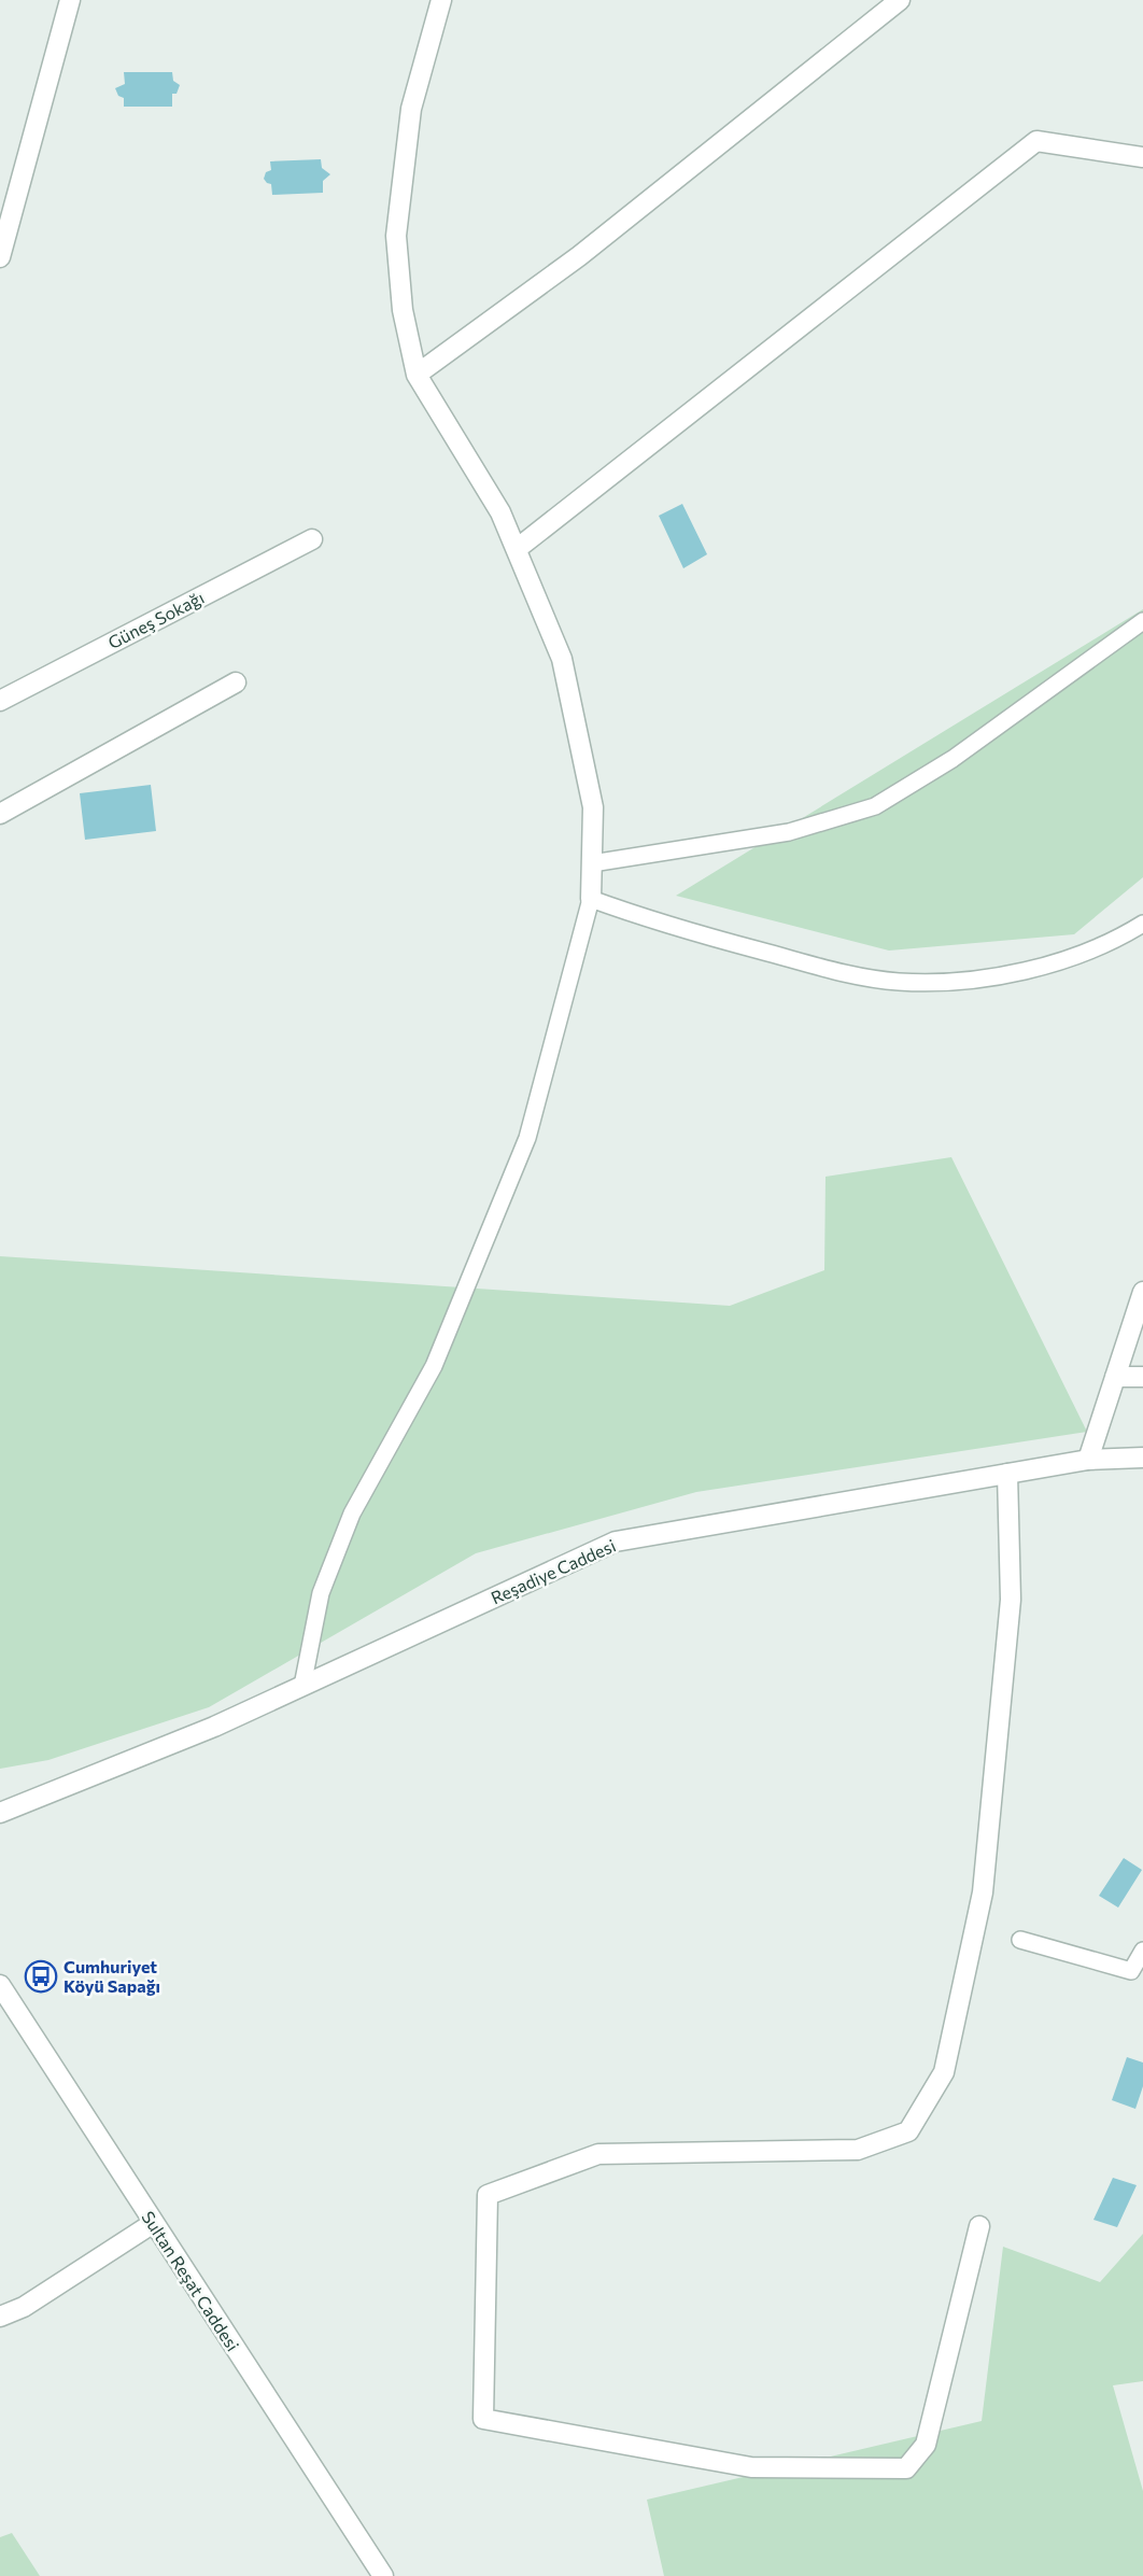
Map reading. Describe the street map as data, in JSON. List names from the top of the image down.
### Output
{
  "streets": {
    "street": ["Güneş Sokağı", "Reşadiye Caddesi", "Sultan Reşat Caddesi"]
  },
  "places": {
    "bus stop": ["Cumhuriyet Köyü Sapağı"]
  }
}
